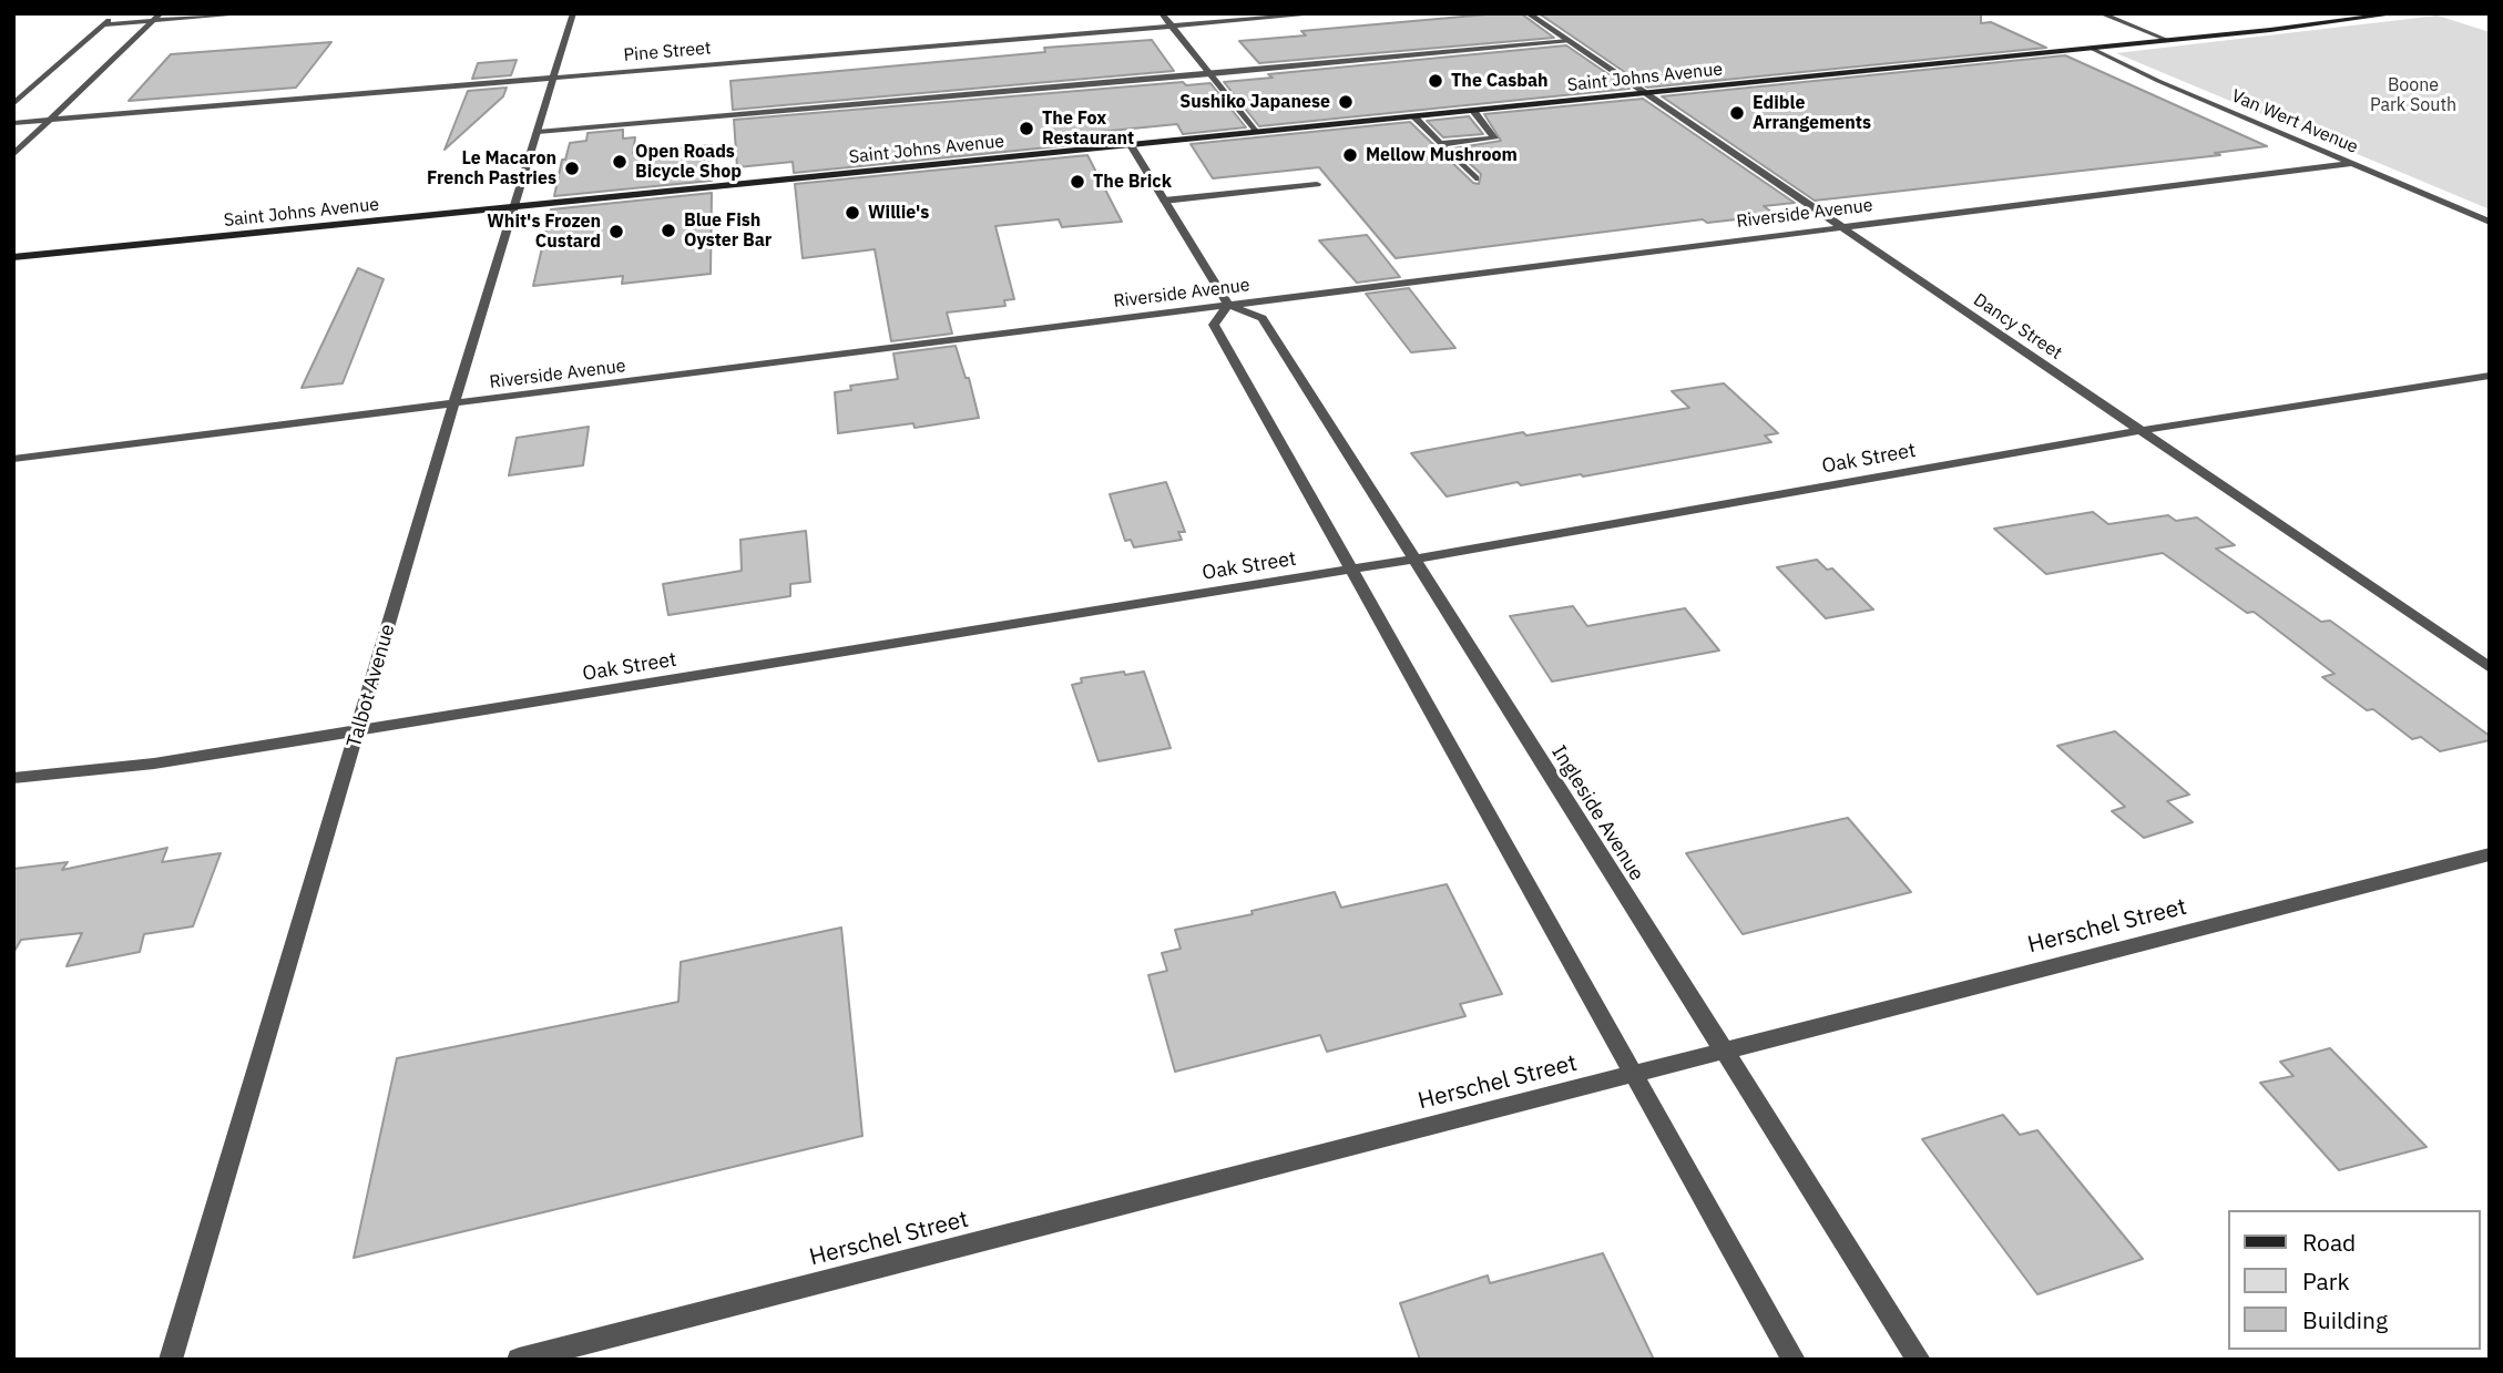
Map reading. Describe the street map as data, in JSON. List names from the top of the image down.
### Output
{
  "streets": {
    "main road": ["Saint Johns Avenue"],
    "street": [
      "Pine Street",
      "Van Wert Avenue",
      "Riverside Avenue",
      "Dancy Street",
      "Oak Street",
      "Talbot Avenue",
      "Ingleside Avenue",
      "Herschel Street"
    ]
  },
  "crossings": [
    ["Pine Street", "Talbot Avenue"],
    ["Saint Johns Avenue", "Van Wert Avenue"],
    ["Saint Johns Avenue", "Dancy Street"],
    ["Saint Johns Avenue", "Talbot Avenue"],
    ["Van Wert Avenue", "Riverside Avenue"],
    ["Riverside Avenue", "Dancy Street"],
    ["Riverside Avenue", "Talbot Avenue"],
    ["Riverside Avenue", "Ingleside Avenue"],
    ["Dancy Street", "Oak Street"],
    ["Oak Street", "Talbot Avenue"],
    ["Oak Street", "Ingleside Avenue"],
    ["Ingleside Avenue", "Herschel Street"]
  ],
  "parks": ["Boone Park South"],
  "places": [
    "The Casbah",
    "Sushiko Japanese",
    "Edible Arrangements",
    "The Fox Restaurant",
    "Mellow Mushroom",
    "Open Roads Bicycle Shop",
    "Le Macaron French Pastries",
    "The Brick",
    "Willie's",
    "Blue Fish Oyster Bar",
    "Whit's Frozen Custard"
  ],
  "legend": ["Road", "Park", "Building"]
}
